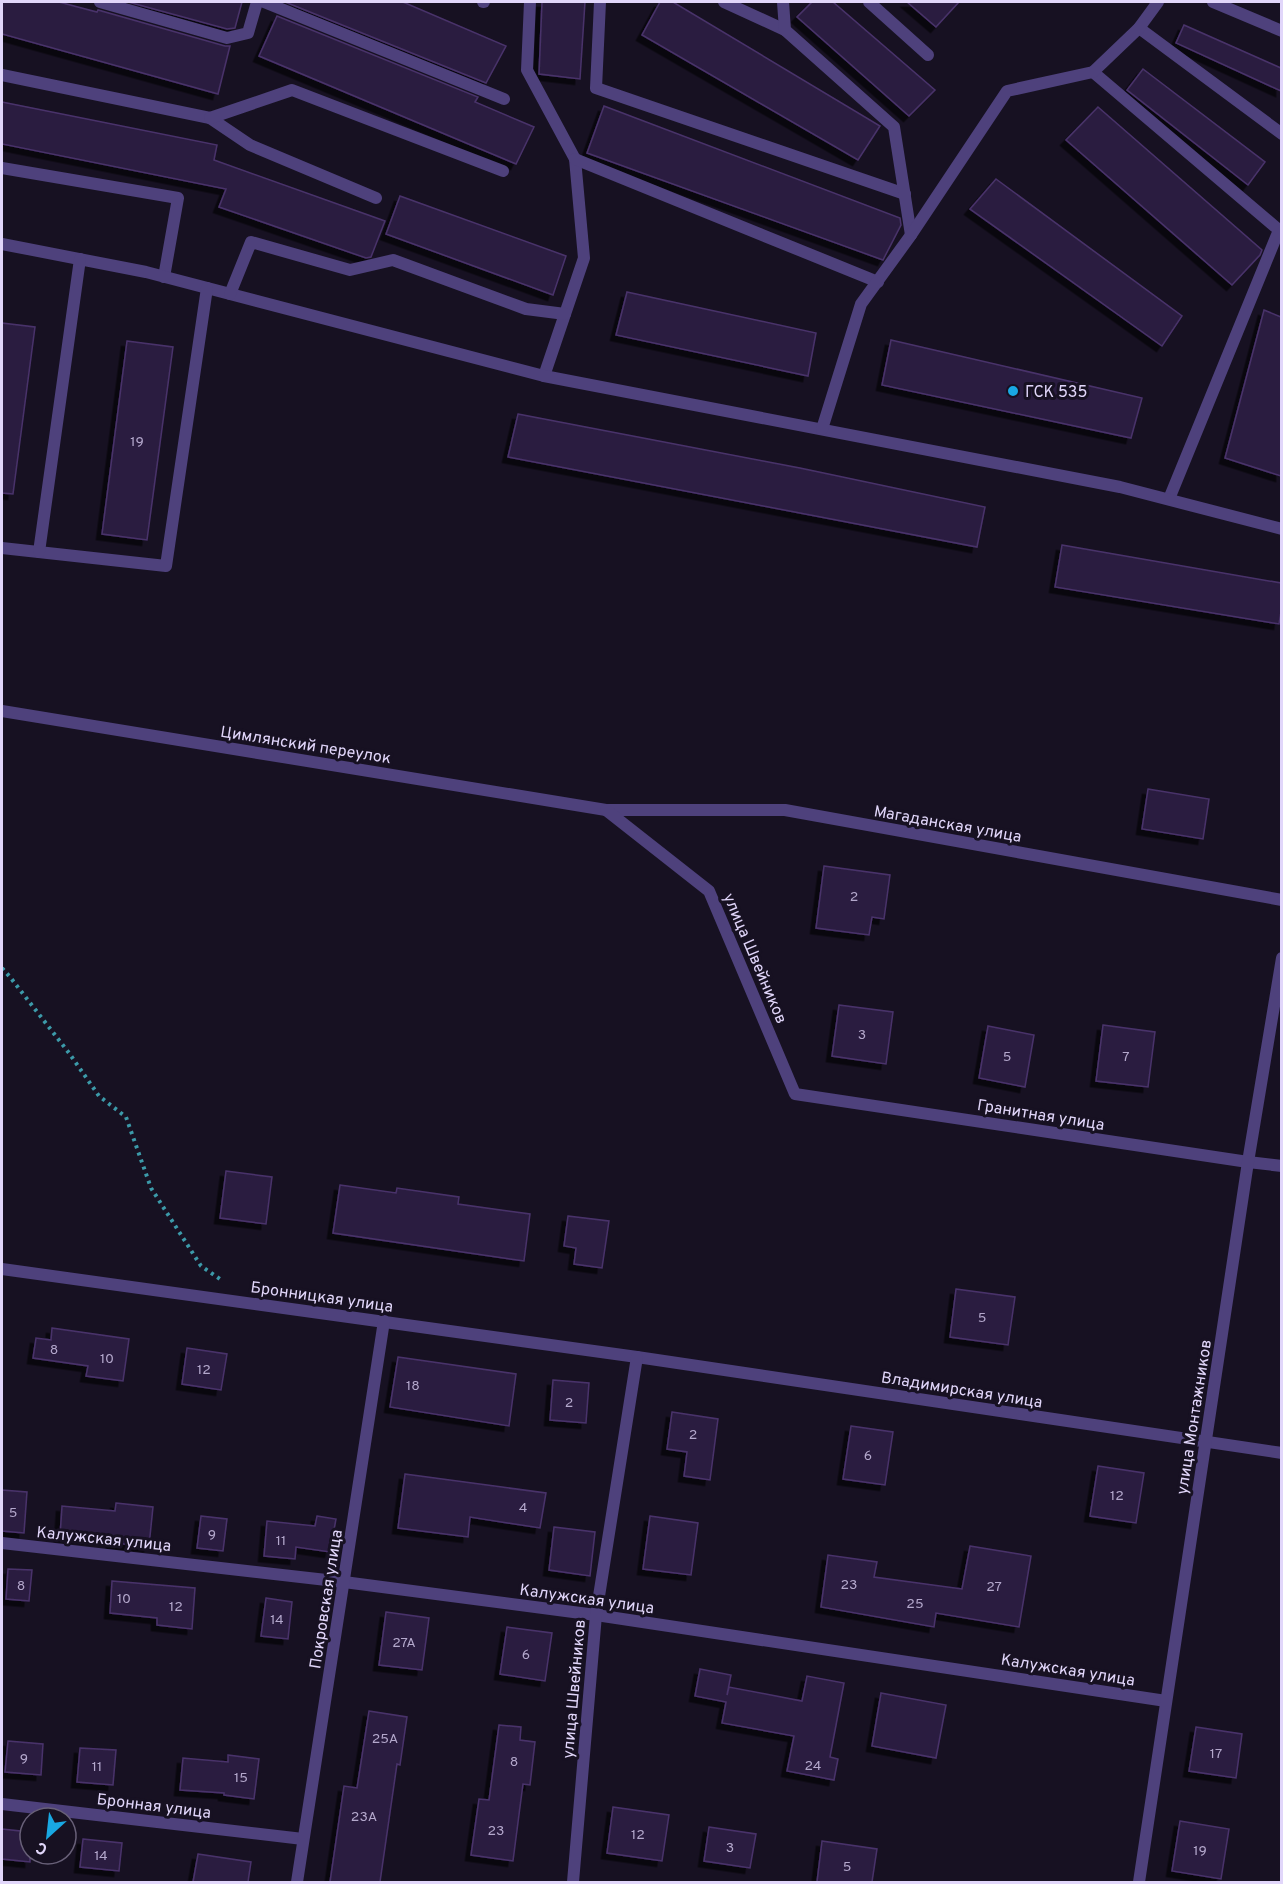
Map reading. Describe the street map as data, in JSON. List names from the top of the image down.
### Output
{
  "streets": {
    "street": [
      "Цимлянский переулок",
      "Магаданская улица",
      "улица Швейников",
      "Гранитная улица",
      "Бронницкая улица",
      "Владимирская улица",
      "улица Монтажников",
      "Калужская улица",
      "Покровская улица",
      "Бронная улица"
    ]
  },
  "crossings": [
    ["Цимлянский переулок", "Магаданская улица"],
    ["Цимлянский переулок", "улица Швейников"],
    ["Магаданская улица", "улица Швейников"],
    ["улица Швейников", "Гранитная улица"],
    ["улица Швейников", "Бронницкая улица"],
    ["улица Швейников", "Владимирская улица"],
    ["улица Швейников", "Калужская улица"],
    ["Гранитная улица", "улица Монтажников"],
    ["Бронницкая улица", "Владимирская улица"],
    ["Бронницкая улица", "Покровская улица"],
    ["Владимирская улица", "улица Монтажников"],
    ["улица Монтажников", "Калужская улица"],
    ["Калужская улица", "Покровская улица"],
    ["Покровская улица", "Бронная улица"]
  ],
  "places": ["ГСК 535"],
  "house_numbers": [
    "19",
    "2",
    "3",
    "5",
    "7",
    "5",
    "8",
    "10",
    "12",
    "18",
    "2",
    "2",
    "6",
    "12",
    "4",
    "5",
    "9",
    "11",
    "23",
    "8",
    "27",
    "10",
    "25",
    "12",
    "14",
    "27А",
    "6",
    "25А",
    "17",
    "9",
    "8",
    "24",
    "11",
    "15",
    "23А",
    "23",
    "12",
    "3",
    "19",
    "14",
    "5"
  ],
  "north": "bottom left"
}
